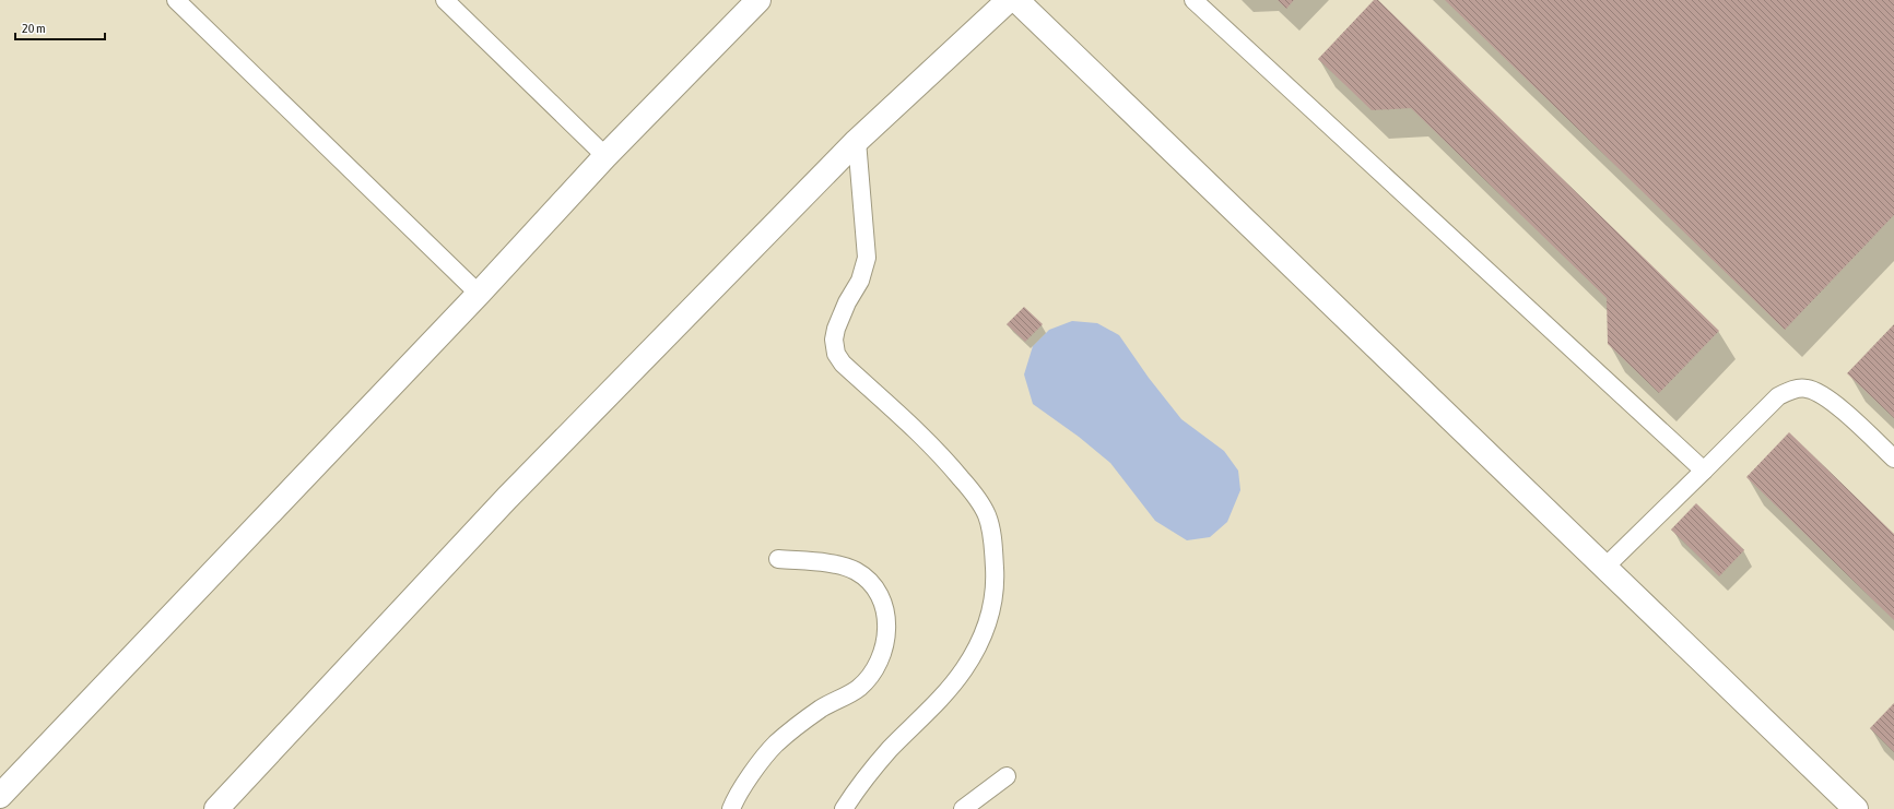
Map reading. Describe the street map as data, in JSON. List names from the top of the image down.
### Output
{
  "scale_bar": "20 m"
}
